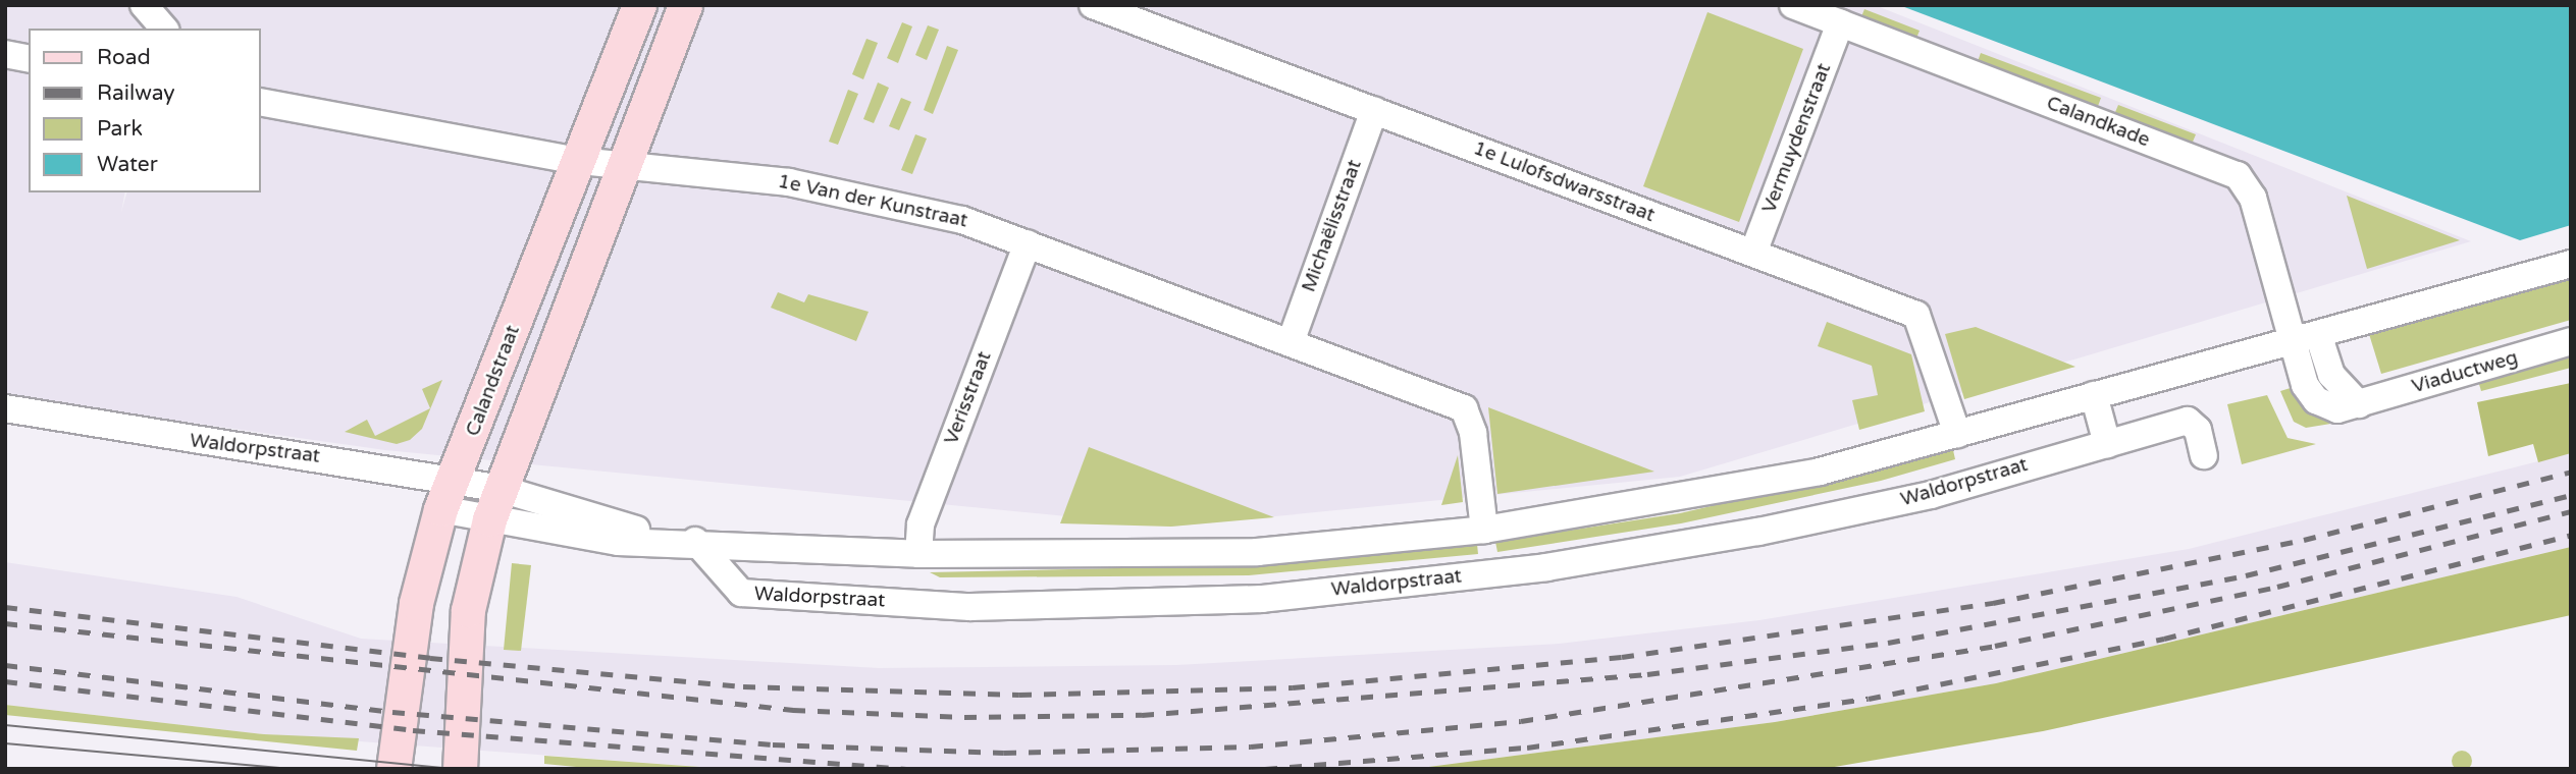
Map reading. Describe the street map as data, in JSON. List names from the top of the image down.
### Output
{
  "streets": {
    "main road": ["Calandstraat"],
    "street": [
      "Calandkade",
      "Vermuydenstraat",
      "1e Lulofsdwarsstraat",
      "1e Van der Kunstraat",
      "Michaëlisstraat",
      "Viaductweg",
      "Verisstraat",
      "Waldorpstraat"
    ]
  },
  "crossings": [
    ["Calandkade", "Vermuydenstraat"],
    ["Calandkade", "Viaductweg"],
    ["Calandkade", "Waldorpstraat"],
    ["Vermuydenstraat", "1e Lulofsdwarsstraat"],
    ["1e Lulofsdwarsstraat", "Michaëlisstraat"],
    ["1e Lulofsdwarsstraat", "Waldorpstraat"],
    ["1e Van der Kunstraat", "Michaëlisstraat"],
    ["1e Van der Kunstraat", "Calandstraat"],
    ["1e Van der Kunstraat", "Verisstraat"],
    ["1e Van der Kunstraat", "Waldorpstraat"],
    ["Viaductweg", "Waldorpstraat"],
    ["Calandstraat", "Waldorpstraat"],
    ["Verisstraat", "Waldorpstraat"]
  ],
  "legend": [
    "Road",
    "Railway",
    "Park",
    "Water"
  ]
}
